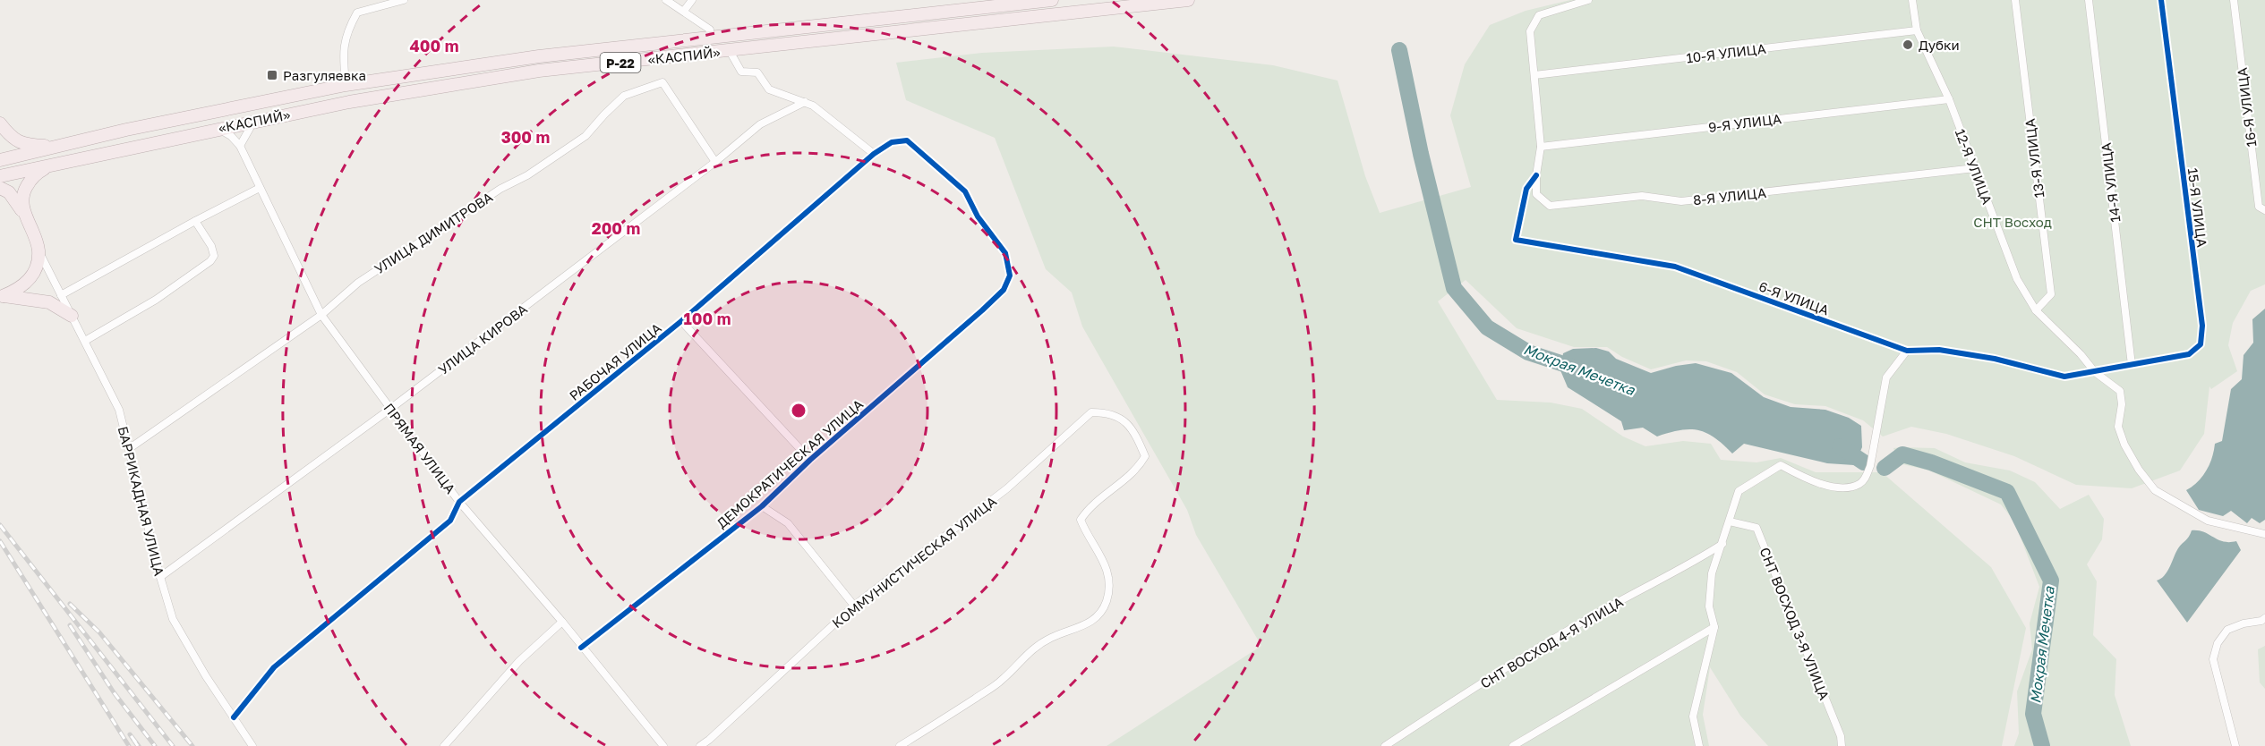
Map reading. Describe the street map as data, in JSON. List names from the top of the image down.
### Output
{
  "streets": {
    "highway": ["«КАСПИЙ»", "Р-22"],
    "street": [
      "10-Я УЛИЦА",
      "16-Я УЛИЦА",
      "9-Я УЛИЦА",
      "13-Я УЛИЦА",
      "12-Я УЛИЦА",
      "14-Я УЛИЦА",
      "8-Я УЛИЦА",
      "15-Я УЛИЦА",
      "УЛИЦА ДИМИТРОВА",
      "6-Я УЛИЦА",
      "УЛИЦА КИРОВА",
      "РАБОЧАЯ УЛИЦА",
      "ПРЯМАЯ УЛИЦА",
      "ДЕМОКРАТИЧЕСКАЯ УЛИЦА",
      "БАРРИКАДНАЯ УЛИЦА",
      "КОММУНИСТИЧЕСКАЯ УЛИЦА",
      "СНТ ВОСХОД 3-Я УЛИЦА",
      "СНТ ВОСХОД 4-Я УЛИЦА"
    ]
  },
  "crossings": [
    ["10-Я УЛИЦА", "12-Я УЛИЦА"],
    ["10-Я УЛИЦА", "8-Я УЛИЦА"],
    ["«КАСПИЙ»", "Р-22"],
    ["9-Я УЛИЦА", "12-Я УЛИЦА"],
    ["9-Я УЛИЦА", "8-Я УЛИЦА"],
    ["13-Я УЛИЦА", "12-Я УЛИЦА"],
    ["12-Я УЛИЦА", "8-Я УЛИЦА"],
    ["12-Я УЛИЦА", "6-Я УЛИЦА"],
    ["14-Я УЛИЦА", "15-Я УЛИЦА"],
    ["14-Я УЛИЦА", "6-Я УЛИЦА"],
    ["8-Я УЛИЦА", "6-Я УЛИЦА"],
    ["15-Я УЛИЦА", "6-Я УЛИЦА"],
    ["УЛИЦА ДИМИТРОВА", "УЛИЦА КИРОВА"],
    ["УЛИЦА ДИМИТРОВА", "ПРЯМАЯ УЛИЦА"],
    ["УЛИЦА ДИМИТРОВА", "БАРРИКАДНАЯ УЛИЦА"],
    ["УЛИЦА КИРОВА", "ПРЯМАЯ УЛИЦА"],
    ["УЛИЦА КИРОВА", "БАРРИКАДНАЯ УЛИЦА"],
    ["РАБОЧАЯ УЛИЦА", "ПРЯМАЯ УЛИЦА"],
    ["РАБОЧАЯ УЛИЦА", "ДЕМОКРАТИЧЕСКАЯ УЛИЦА"],
    ["РАБОЧАЯ УЛИЦА", "БАРРИКАДНАЯ УЛИЦА"],
    ["ПРЯМАЯ УЛИЦА", "ДЕМОКРАТИЧЕСКАЯ УЛИЦА"]
  ],
  "water": ["Мокрая Мечетка"],
  "parks": ["СНТ Восход"],
  "places": {
    "other": ["Дубки"],
    "transit": ["Разгуляевка"]
  },
  "rings": [
    "400 m",
    "300 m",
    "200 m",
    "100 m"
  ]
}
